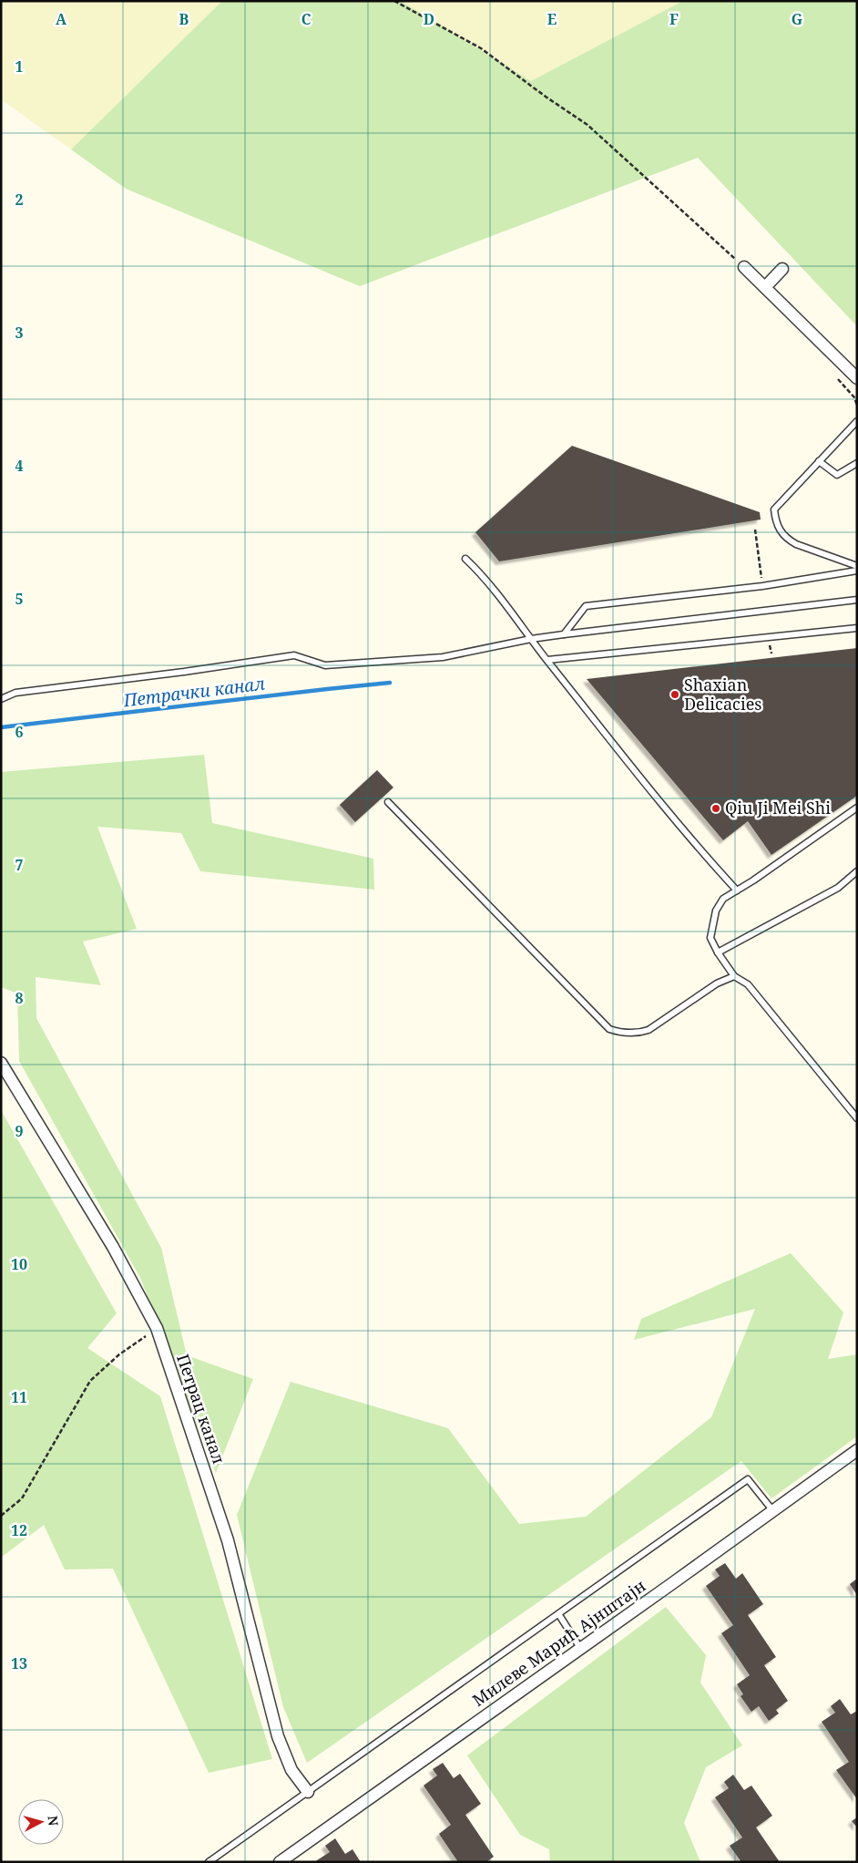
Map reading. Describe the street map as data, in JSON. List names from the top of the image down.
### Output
{
  "streets": {
    "street": ["Петрац канал", "Милеве Марић Ајнштајн"]
  },
  "water": ["Петрачки канал"],
  "places": ["Shaxian Delicacies", "Qiu Ji Mei Shi"],
  "north": "right",
  "grid": {
    "columns": [
      "A",
      "B",
      "C",
      "D",
      "E",
      "F",
      "G"
    ],
    "rows": [
      "1",
      "2",
      "3",
      "4",
      "5",
      "6",
      "7",
      "8",
      "9",
      "10",
      "11",
      "12",
      "13"
    ]
  }
}
